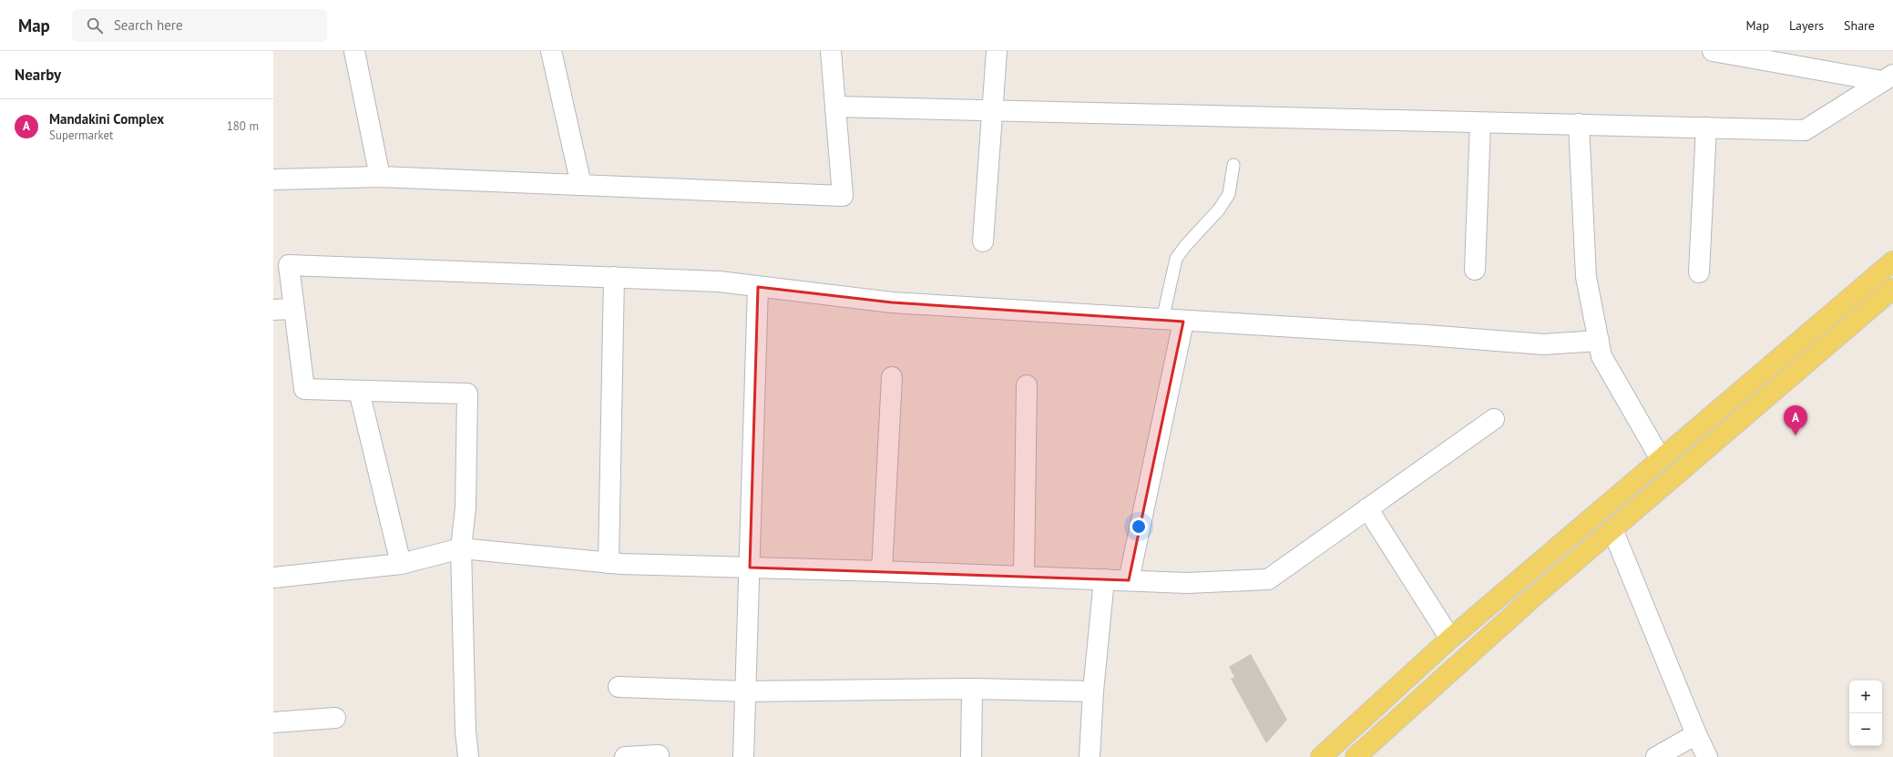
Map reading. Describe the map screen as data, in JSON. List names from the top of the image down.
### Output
{
  "page": {
    "header": "Map",
    "search": "Search here",
    "nav": ["Map", "Layers", "Share"],
    "heading": "Nearby",
    "list": [
      {
        "mark": "A",
        "name": "Mandakini Complex",
        "note": "Supermarket",
        "value": "180 m"
      }
    ],
    "pins": "A",
    "map_buttons": ["+", "−"]
  }
}
